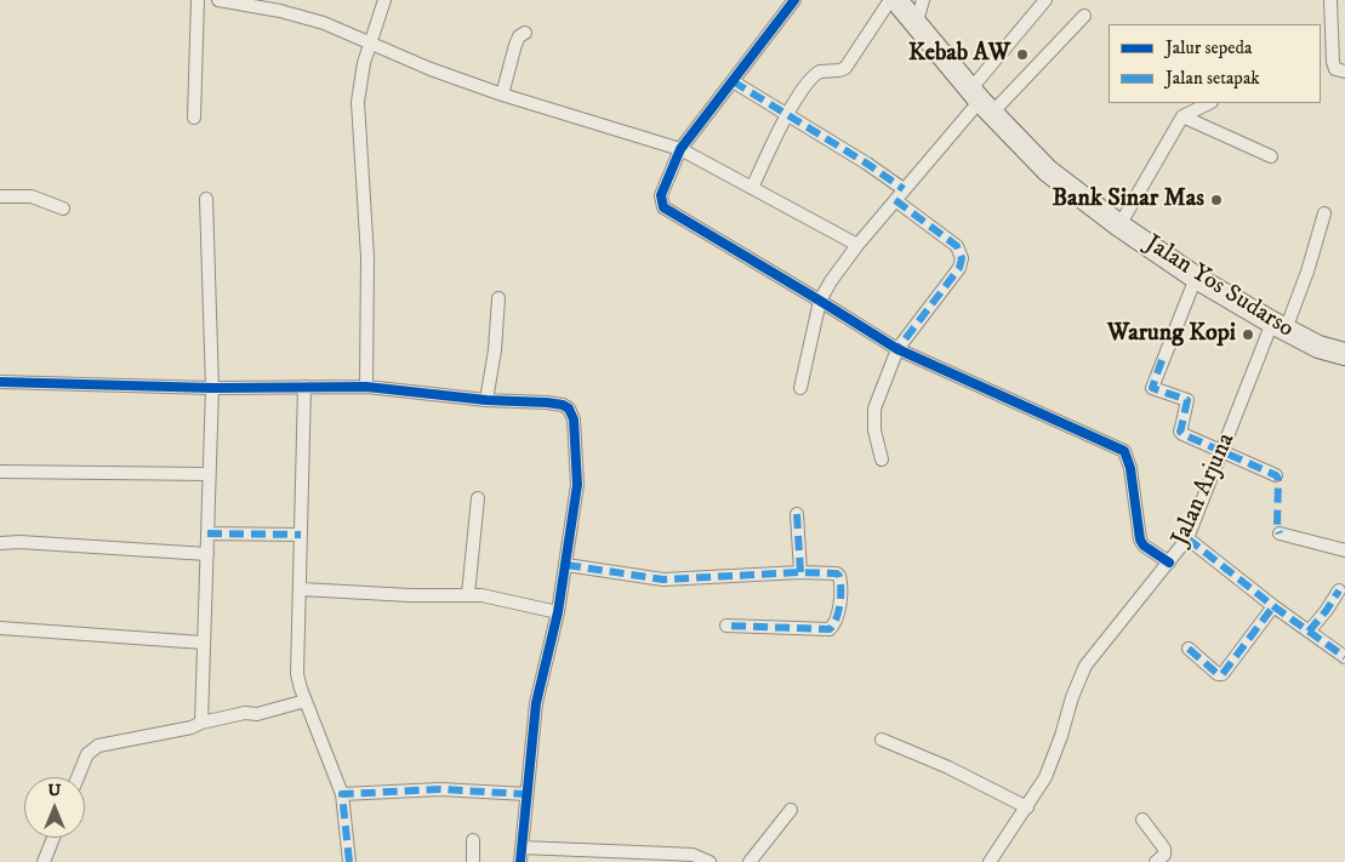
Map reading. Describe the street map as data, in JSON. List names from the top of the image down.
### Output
{
  "streets": {
    "highway": ["Jalan Yos Sudarso"],
    "street": ["Jalan Arjuna"]
  },
  "crossings": [
    ["Jalan Yos Sudarso", "Jalan Arjuna"]
  ],
  "places": ["Kebab AW", "Bank Sinar Mas", "Warung Kopi"],
  "legend": ["Jalur sepeda", "Jalan setapak"],
  "north": "top"
}
